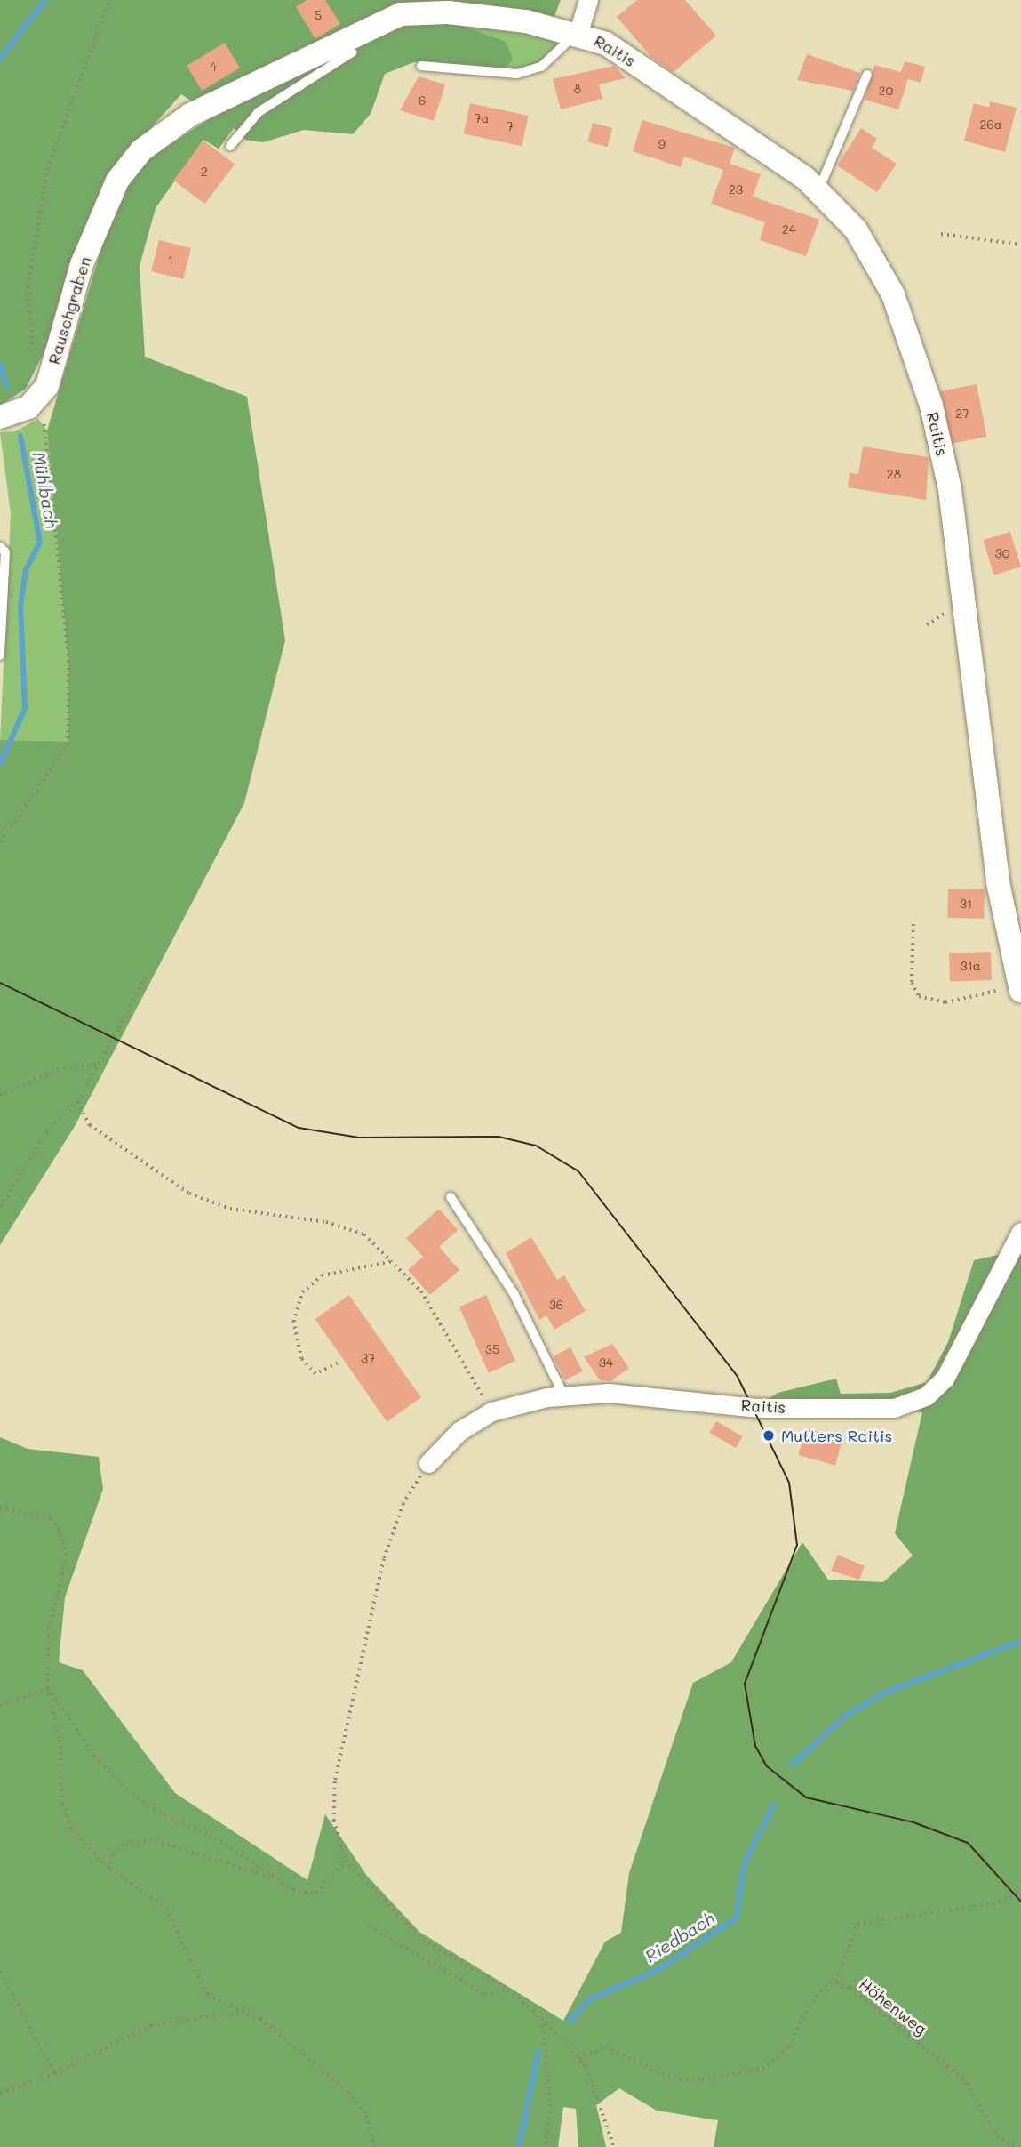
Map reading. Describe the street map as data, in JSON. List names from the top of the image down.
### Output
{
  "streets": {
    "street": ["Raitis", "Rauschgraben"],
    "path": ["Höhenweg"]
  },
  "crossings": [
    ["Raitis", "Rauschgraben"]
  ],
  "water": ["Mühlbach", "Riedbach"],
  "places": ["Mutters Raitis"],
  "house_numbers": [
    "5",
    "4",
    "8",
    "20",
    "6",
    "7a",
    "26a",
    "7",
    "9",
    "2",
    "23",
    "24",
    "1",
    "27",
    "28",
    "30",
    "31",
    "31a",
    "36",
    "35",
    "37",
    "34"
  ]
}
